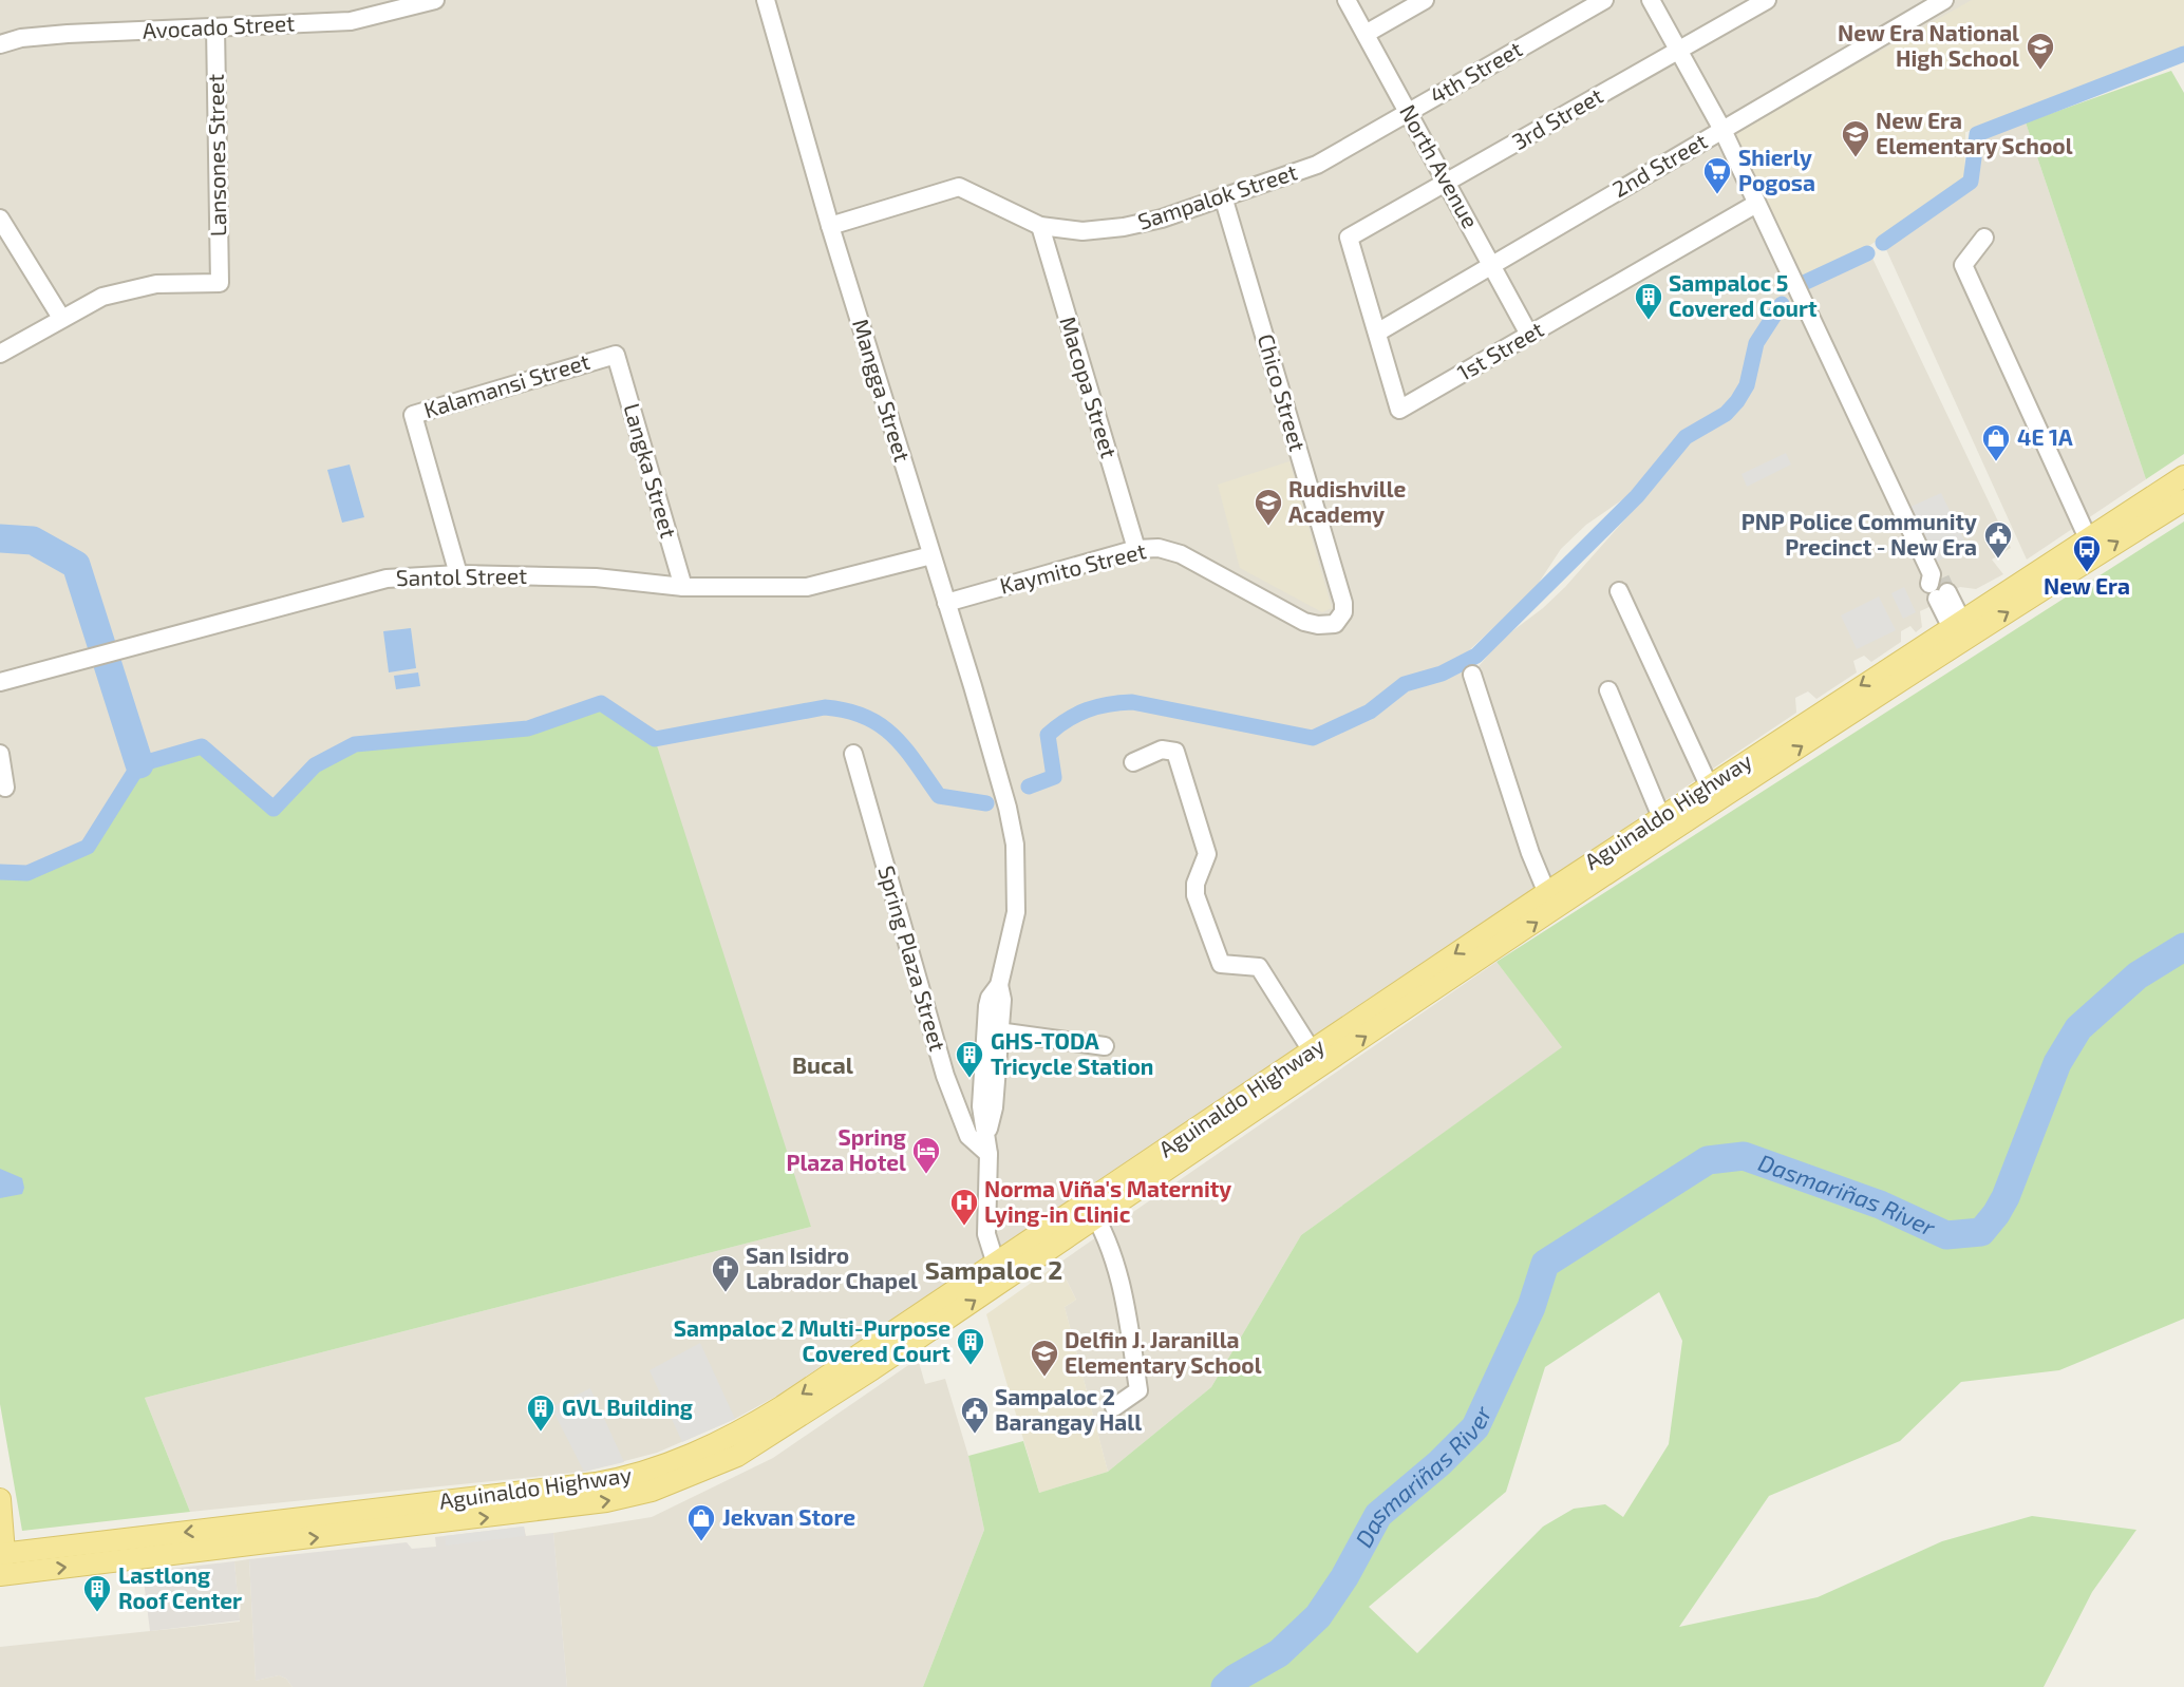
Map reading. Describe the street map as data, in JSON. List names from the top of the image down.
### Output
{
  "streets": {
    "main road": ["Aguinaldo Highway"],
    "street": [
      "Avocado Street",
      "4th Street",
      "3rd Street",
      "Lansones Street",
      "2nd Street",
      "North Avenue",
      "Sampalok Street",
      "1st Street",
      "Kalamansi Street",
      "Macopa Street",
      "Mangga Street",
      "Chico Street",
      "Langka Street",
      "Kaymito Street",
      "Santol Street",
      "Spring Plaza Street"
    ]
  },
  "crossings": [
    ["Avocado Street", "Lansones Street"],
    ["4th Street", "North Avenue"],
    ["4th Street", "Sampalok Street"],
    ["3rd Street", "North Avenue"],
    ["3rd Street", "1st Street"],
    ["2nd Street", "North Avenue"],
    ["2nd Street", "1st Street"],
    ["North Avenue", "1st Street"],
    ["Sampalok Street", "Macopa Street"],
    ["Sampalok Street", "Mangga Street"],
    ["Sampalok Street", "Chico Street"],
    ["Kalamansi Street", "Langka Street"],
    ["Kalamansi Street", "Santol Street"],
    ["Macopa Street", "Kaymito Street"],
    ["Mangga Street", "Kaymito Street"],
    ["Mangga Street", "Santol Street"],
    ["Chico Street", "Kaymito Street"],
    ["Langka Street", "Santol Street"]
  ],
  "districts": ["Bucal", "Sampaloc 2"],
  "water": ["Dasmariñas River"],
  "places": {
    "school or university": [
      "New Era National High School",
      "New Era Elementary School",
      "Rudishville Academy",
      "Delfin J. Jaranilla Elementary School"
    ],
    "supermarket": ["Shierly Pogosa"],
    "building": [
      "Sampaloc 5 Covered Court",
      "GHS-TODA Tricycle Station",
      "Sampaloc 2 Multi-Purpose Covered Court",
      "GVL Building",
      "Lastlong Roof Center"
    ],
    "shop": ["4E 1A", "Jekvan Store"],
    "public building": ["PNP Police Community Precinct - New Era", "Sampaloc 2 Barangay Hall"],
    "bus stop": ["New Era"],
    "hotel": ["Spring Plaza Hotel"],
    "hospital": ["Norma Viña's Maternity Lying-in Clinic"],
    "church": ["San Isidro Labrador Chapel"]
  }
}
